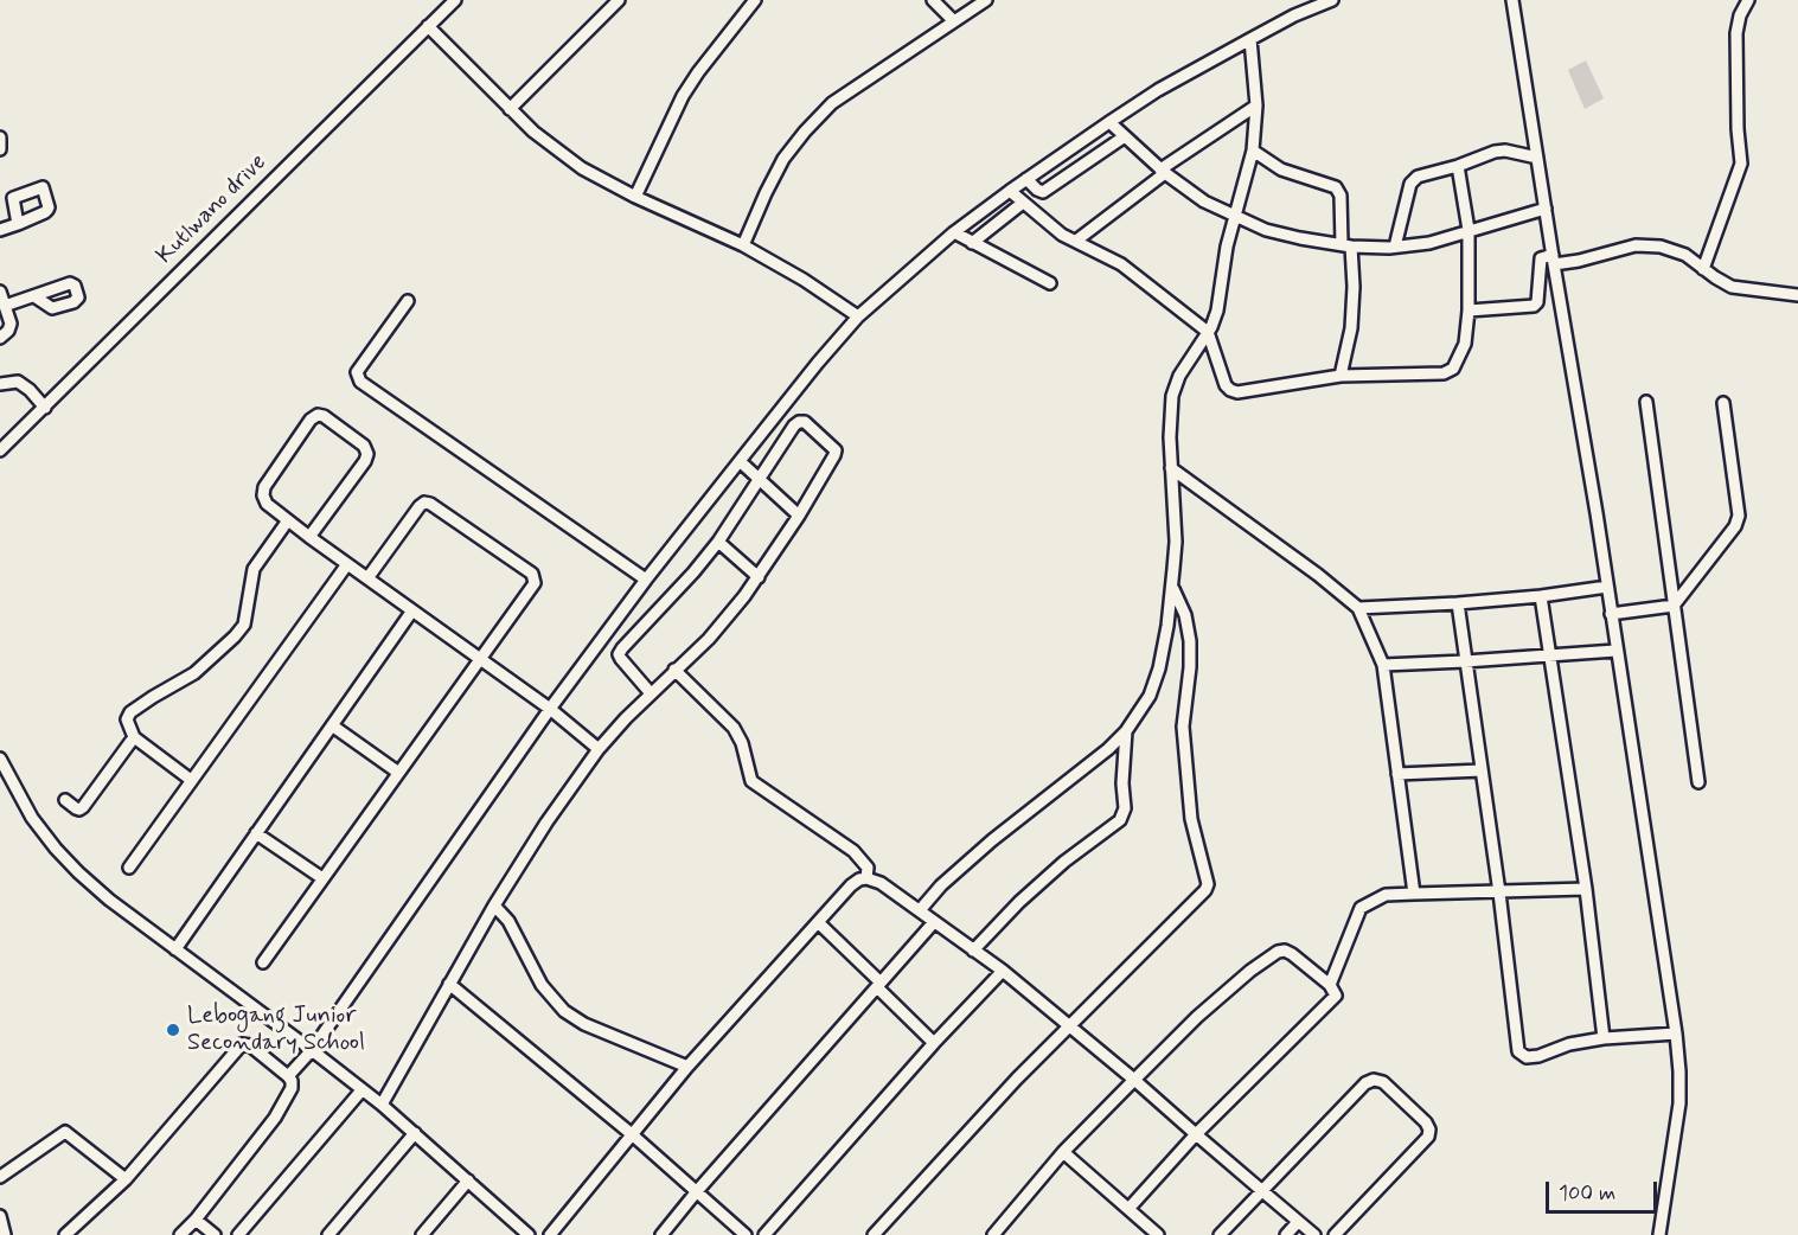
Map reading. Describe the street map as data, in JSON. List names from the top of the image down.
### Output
{
  "streets": {
    "street": ["Kutlwano drive"]
  },
  "places": ["Lebogang Junior Secondary School"],
  "scale_bar": "100 m"
}
